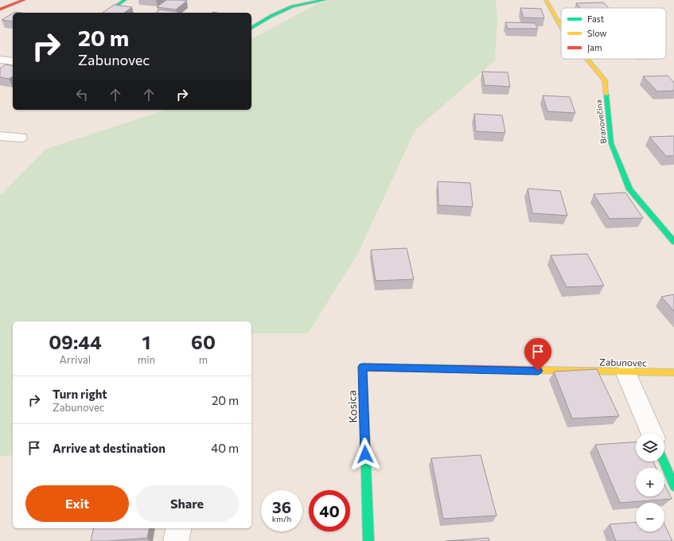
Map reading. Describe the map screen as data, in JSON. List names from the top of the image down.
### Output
{
  "streets": {
    "street": ["Branovečina", "Zabunovec", "Kosica"]
  },
  "crossings": [
    ["Zabunovec", "Kosica"]
  ],
  "legend": ["Fast", "Slow", "Jam"],
  "page": {
    "turn": ["20 m", "Zabunovec"],
    "eta": [
      "09:44",
      "Arrival",
      "1",
      "min",
      "60",
      "m"
    ],
    "list": [
      {
        "name": "Turn right",
        "note": "Zabunovec",
        "value": "20 m"
      },
      {
        "name": "Arrive at destination",
        "value": "40 m"
      }
    ],
    "map_buttons": ["+", "−"],
    "buttons": ["Exit", "Share"],
    "speed": "36 km/h",
    "limit": "40"
  }
}
